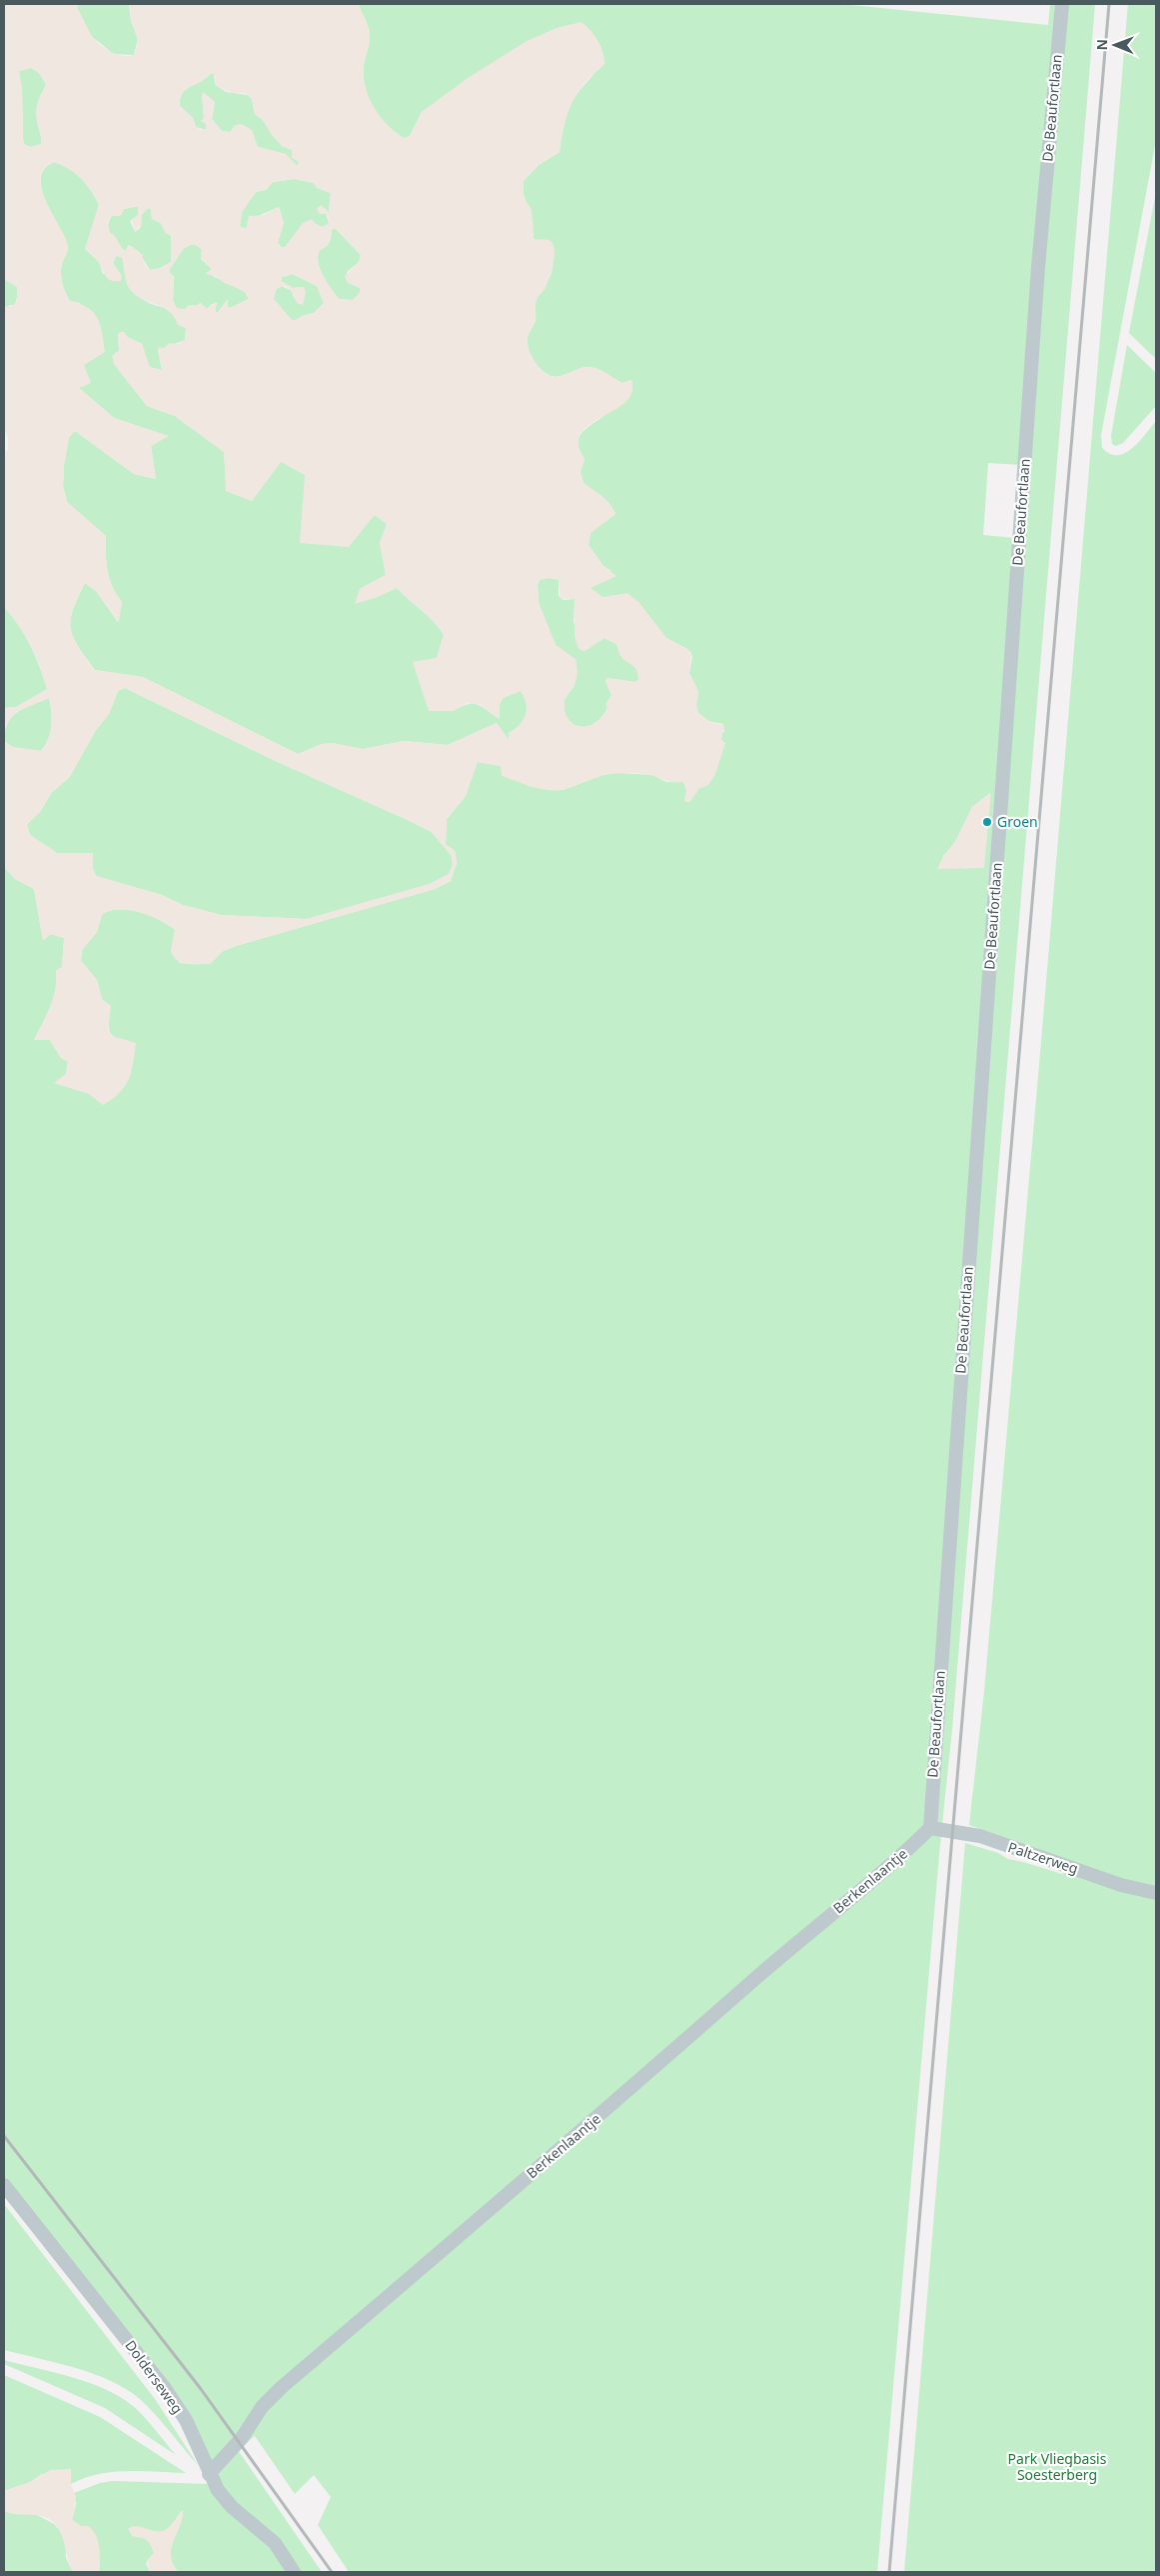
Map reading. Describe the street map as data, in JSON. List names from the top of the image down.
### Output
{
  "streets": {
    "street": [
      "De Beaufortlaan",
      "Paltzerweg",
      "Berkenlaantje",
      "Dolderseweg"
    ]
  },
  "crossings": [
    ["De Beaufortlaan", "Paltzerweg"],
    ["De Beaufortlaan", "Berkenlaantje"],
    ["Paltzerweg", "Berkenlaantje"],
    ["Berkenlaantje", "Dolderseweg"]
  ],
  "parks": ["Park Vliegbasis Soesterberg"],
  "places": ["Groen"],
  "north": "left"
}
